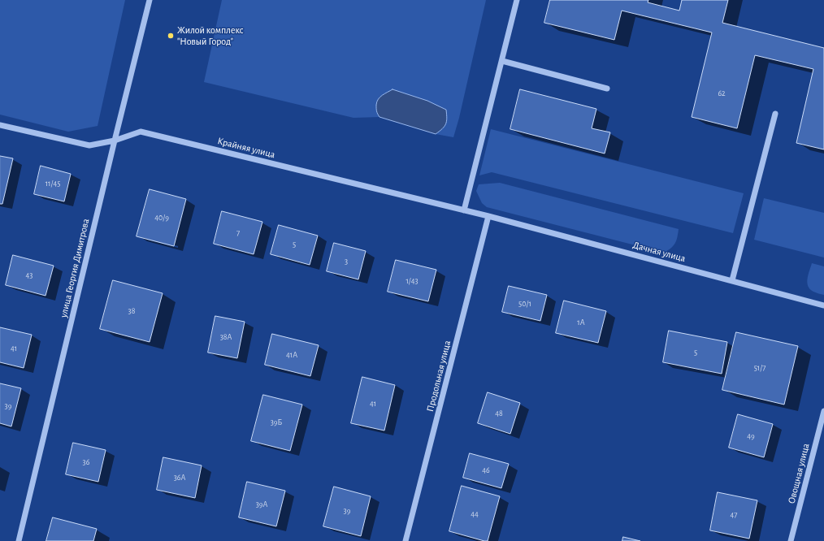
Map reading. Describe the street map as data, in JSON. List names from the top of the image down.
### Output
{
  "streets": {
    "street": [
      "Крайняя улица",
      "Дачная улица",
      "улица Георгия Димитрова",
      "Продольная улица",
      "Овощная улица"
    ]
  },
  "crossings": [
    ["Крайняя улица", "Дачная улица"],
    ["Крайняя улица", "улица Георгия Димитрова"],
    ["Крайняя улица", "Продольная улица"],
    ["Дачная улица", "Продольная улица"]
  ],
  "places": ["Жилой комплекс \"Новый Город\""],
  "house_numbers": [
    "62",
    "11/45",
    "40/9",
    "7",
    "5",
    "3",
    "43",
    "1/43",
    "50/1",
    "38",
    "1А",
    "38А",
    "41",
    "5",
    "41А",
    "51/7",
    "41",
    "39",
    "48",
    "39Б",
    "49",
    "36",
    "46",
    "36А",
    "39А",
    "39",
    "44",
    "47"
  ]
}
